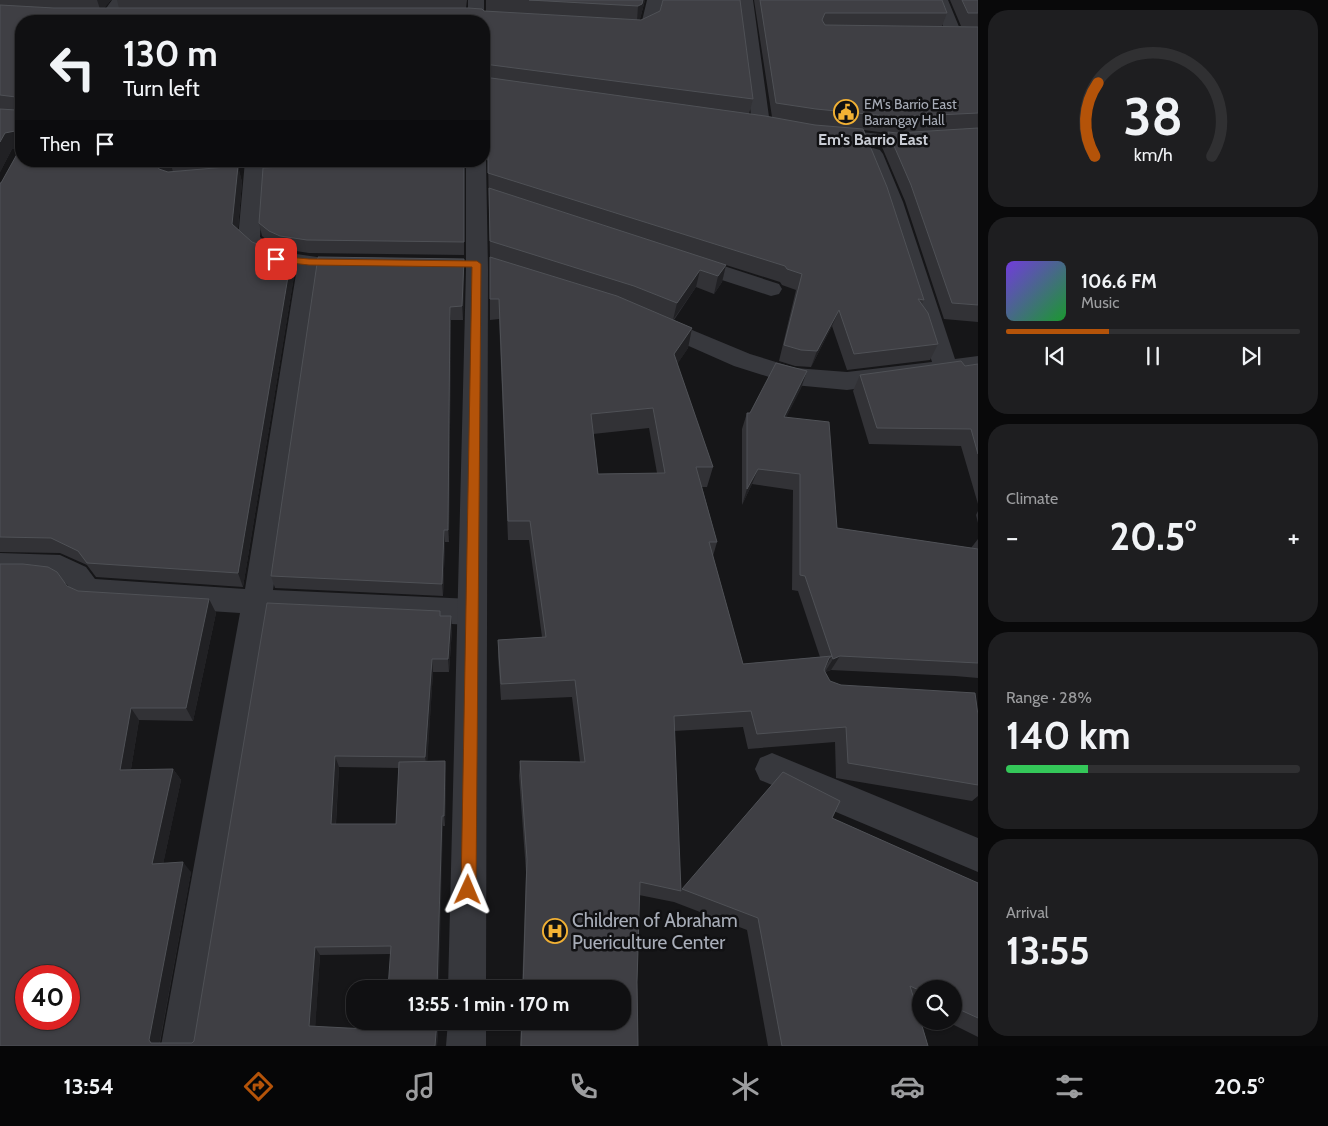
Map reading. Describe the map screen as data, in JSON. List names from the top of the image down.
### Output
{
  "districts": ["Em's Barrio East"],
  "places": {
    "public building": ["EM's Barrio East Barangay Hall"],
    "hospital": ["Children of Abraham Puericulture Center"]
  },
  "page": {
    "turn": ["130 m", "Turn left"],
    "then": "Then",
    "song": ["106.6 FM", "Music"],
    "tile": [
      "Climate",
      ["Range · 28%", "140 km"],
      ["Arrival", "13:55"]
    ],
    "heat": ["−", "20.5°", "+"],
    "limit": "40",
    "trip": "13:55 · 1 min · 170 m",
    "tabs": ["13:54", "20.5°"],
    "gauge": ["38", "km/h"]
  }
}
